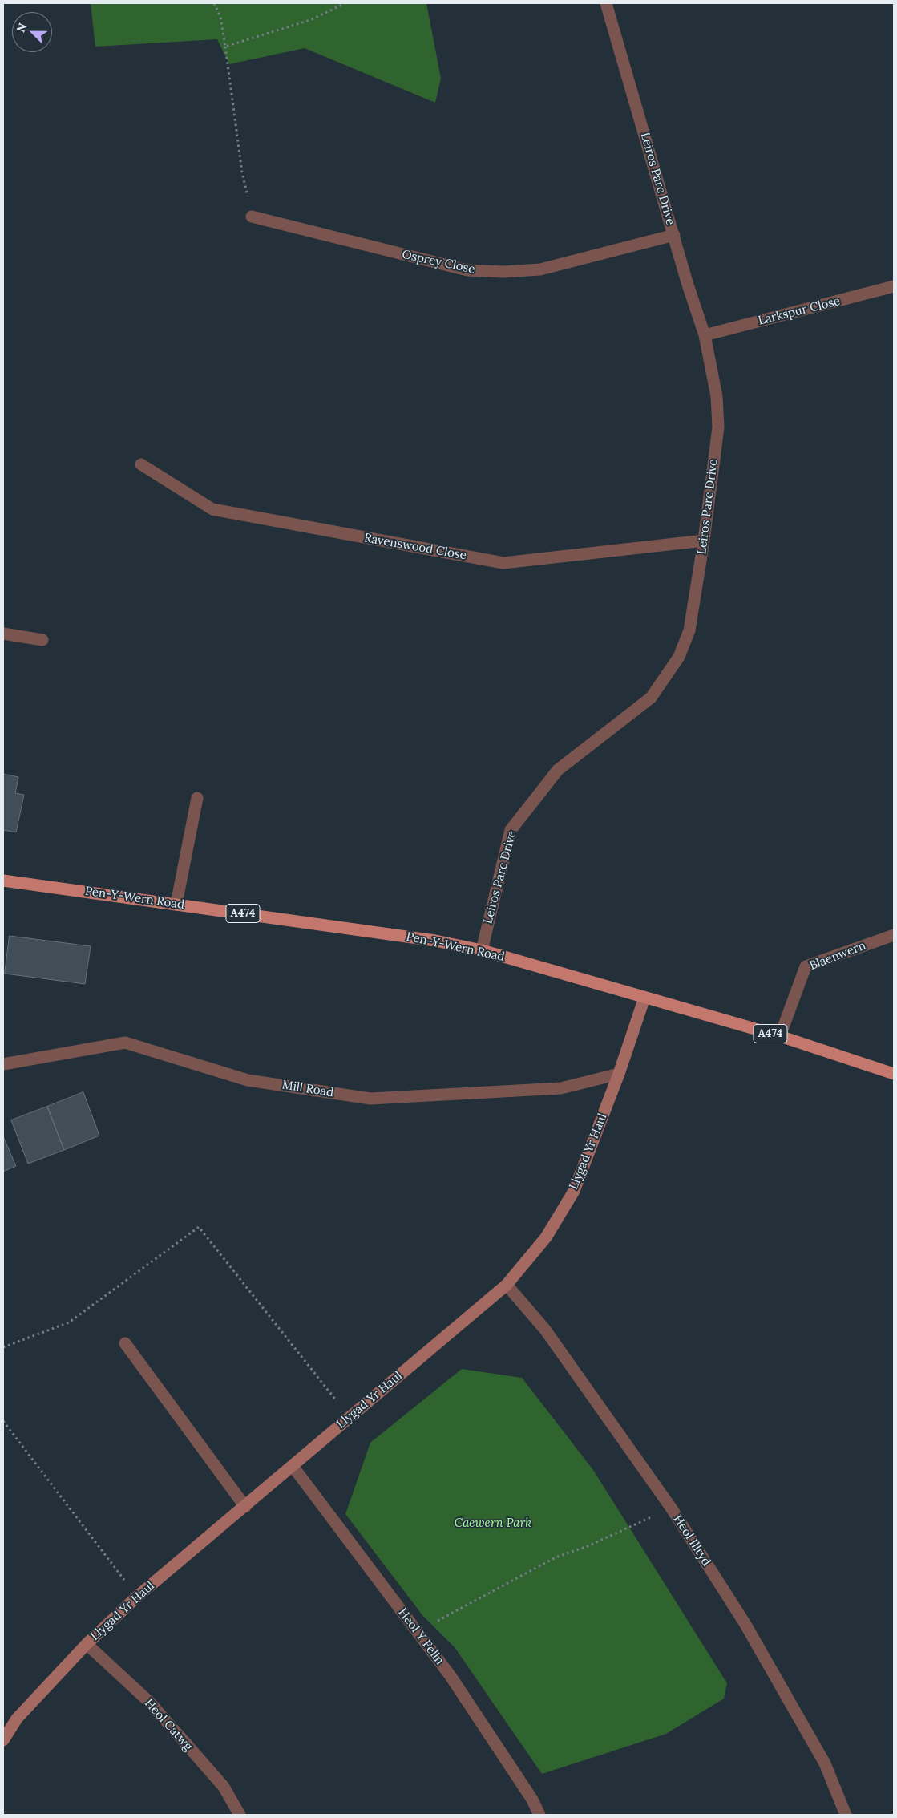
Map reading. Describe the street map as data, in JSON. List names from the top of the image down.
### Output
{
  "streets": {
    "main road": ["Pen-Y-Wern Road", "A474"],
    "street": [
      "Leiros Parc Drive",
      "Osprey Close",
      "Larkspur Close",
      "Ravenswood Close",
      "Blaenwern",
      "Mill Road",
      "Llygad Yr Haul",
      "Heol Illtyd",
      "Heol Y Felin",
      "Heol Catwg"
    ]
  },
  "crossings": [
    ["Leiros Parc Drive", "Osprey Close"],
    ["Leiros Parc Drive", "Larkspur Close"],
    ["Leiros Parc Drive", "Ravenswood Close"],
    ["Leiros Parc Drive", "Pen-Y-Wern Road"],
    ["Pen-Y-Wern Road", "Blaenwern"],
    ["Pen-Y-Wern Road", "Llygad Yr Haul"],
    ["Mill Road", "Llygad Yr Haul"],
    ["Llygad Yr Haul", "Heol Illtyd"],
    ["Llygad Yr Haul", "Heol Y Felin"],
    ["Llygad Yr Haul", "Heol Catwg"]
  ],
  "parks": ["Caewern Park"],
  "north": "top left"
}
